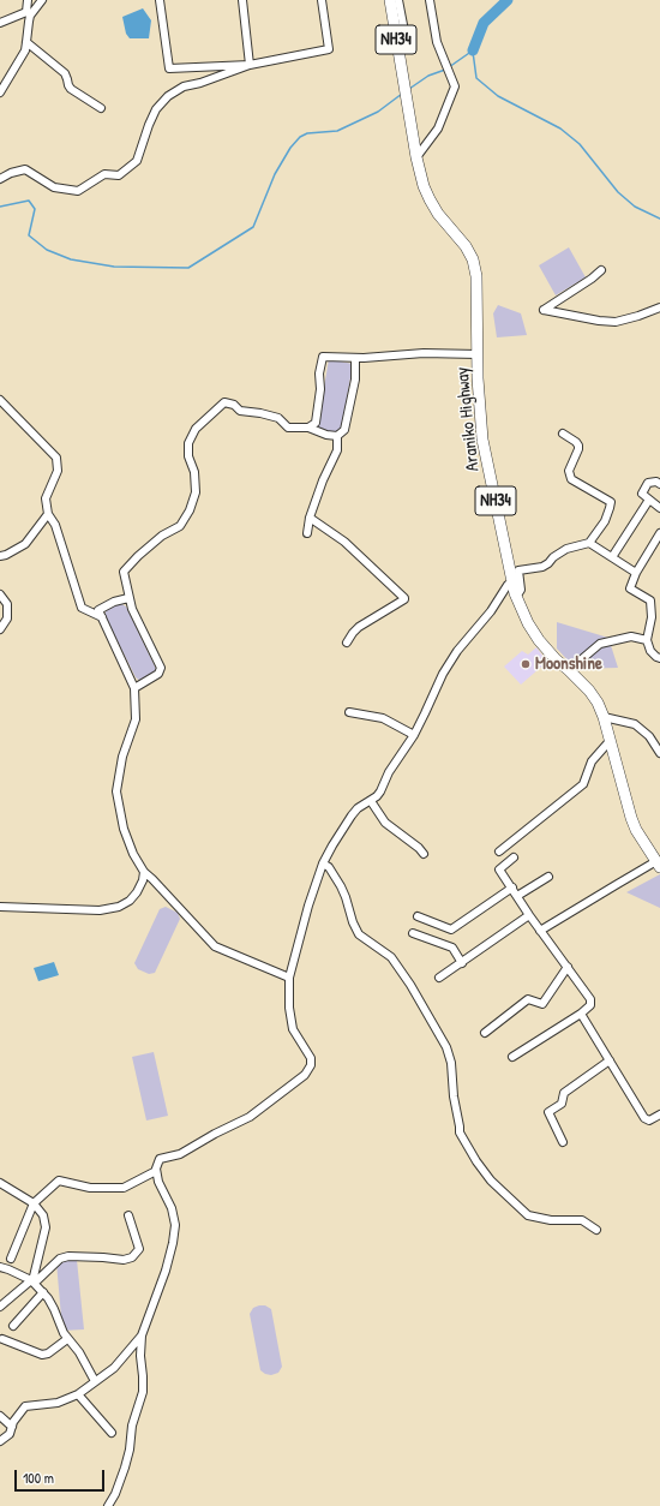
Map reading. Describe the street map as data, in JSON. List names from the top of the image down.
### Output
{
  "streets": {
    "highway": ["NH34", "Araniko Highway"]
  },
  "places": ["Moonshine"],
  "scale_bar": "100 m"
}
